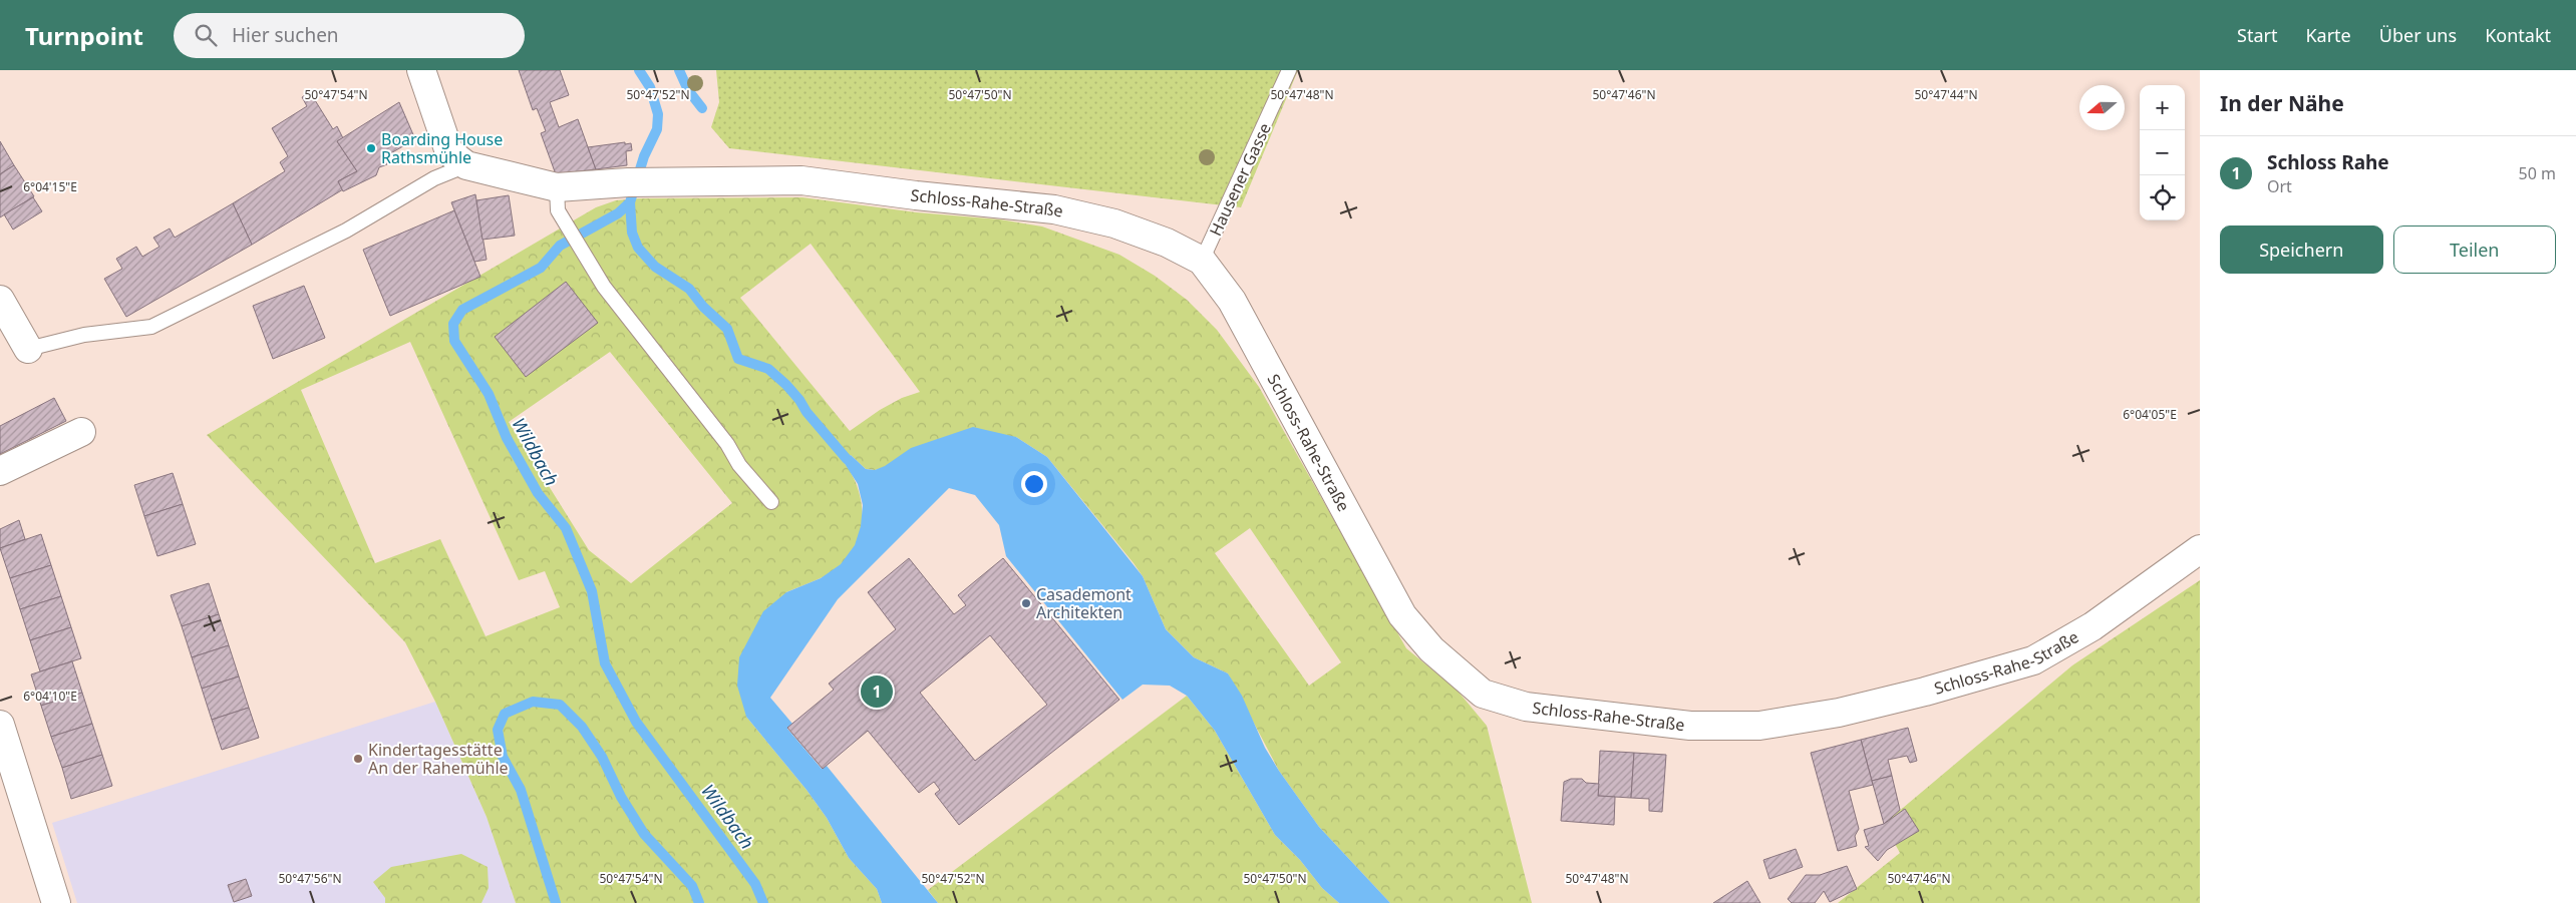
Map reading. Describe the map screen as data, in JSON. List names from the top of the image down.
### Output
{
  "streets": {
    "street": ["Schloss-Rahe-Straße"],
    "lane": ["Hausener Gasse"]
  },
  "crossings": [
    ["Hausener Gasse", "Schloss-Rahe-Straße"]
  ],
  "water": ["Wildbach"],
  "places": ["Boarding House Rathsmühle", "Casademont Architekten", "Kindertagesstätte An der Rahemühle"],
  "north": "left",
  "page": {
    "header": "Turnpoint",
    "search": "Hier suchen",
    "nav": [
      "Start",
      "Karte",
      "Über uns",
      "Kontakt"
    ],
    "heading": "In der Nähe",
    "map_buttons": ["+", "−"],
    "list": [
      {
        "mark": "1",
        "name": "Schloss Rahe",
        "note": "Ort",
        "value": "50 m"
      }
    ],
    "buttons": ["Speichern", "Teilen"],
    "pins": "1"
  },
  "coordinates": [
    "50°47'44\"N",
    "50°47'54\"N",
    "50°47'52\"N",
    "50°47'50\"N",
    "50°47'48\"N",
    "50°47'46\"N",
    "6°04'15\"E",
    "6°04'05\"E",
    "6°04'10\"E",
    "50°47'56\"N"
  ]
}
